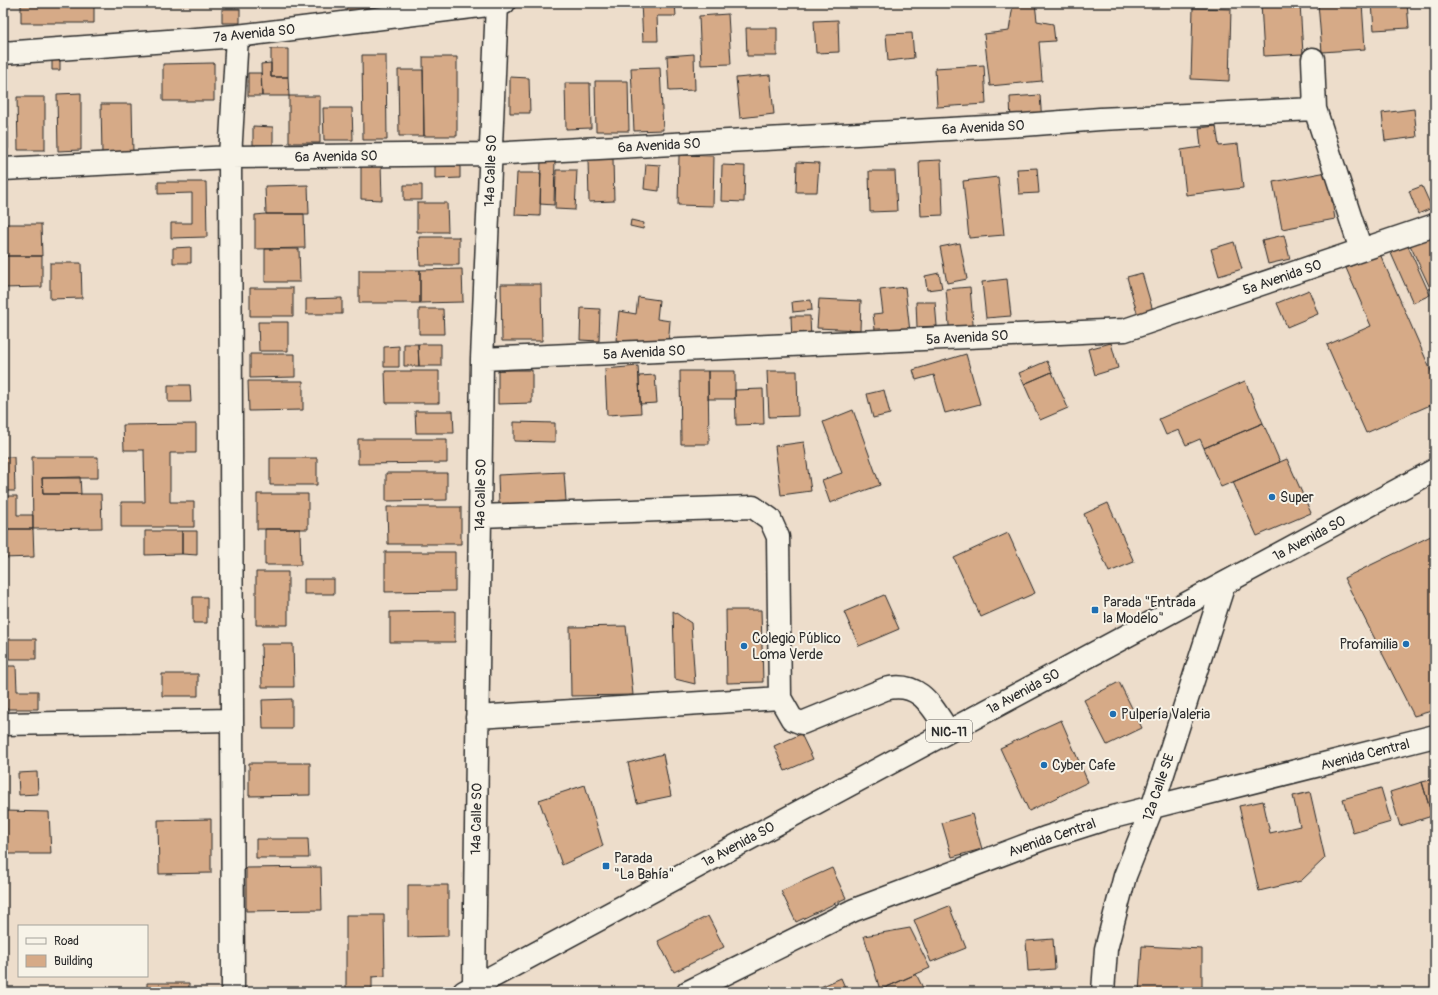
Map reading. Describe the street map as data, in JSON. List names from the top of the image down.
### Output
{
  "streets": {
    "main road": [
      "7a Avenida SO",
      "6a Avenida SO",
      "14a Calle SO",
      "5a Avenida SO",
      "1a Avenida SO",
      "NIC-11",
      "Avenida Central",
      "12a Calle SE"
    ]
  },
  "crossings": [
    ["7a Avenida SO", "14a Calle SO"],
    ["6a Avenida SO", "14a Calle SO"],
    ["14a Calle SO", "5a Avenida SO"],
    ["14a Calle SO", "1a Avenida SO"],
    ["1a Avenida SO", "12a Calle SE"],
    ["Avenida Central", "12a Calle SE"]
  ],
  "places": {
    "other": [
      "Super",
      "Profamilia",
      "Colegio Público Loma Verde",
      "Pulpería Valeria",
      "Cyber Cafe"
    ],
    "transit": ["Parada \"Entrada la Modelo\"", "Parada \"La Bahía\""]
  },
  "legend": ["Road", "Building"]
}
